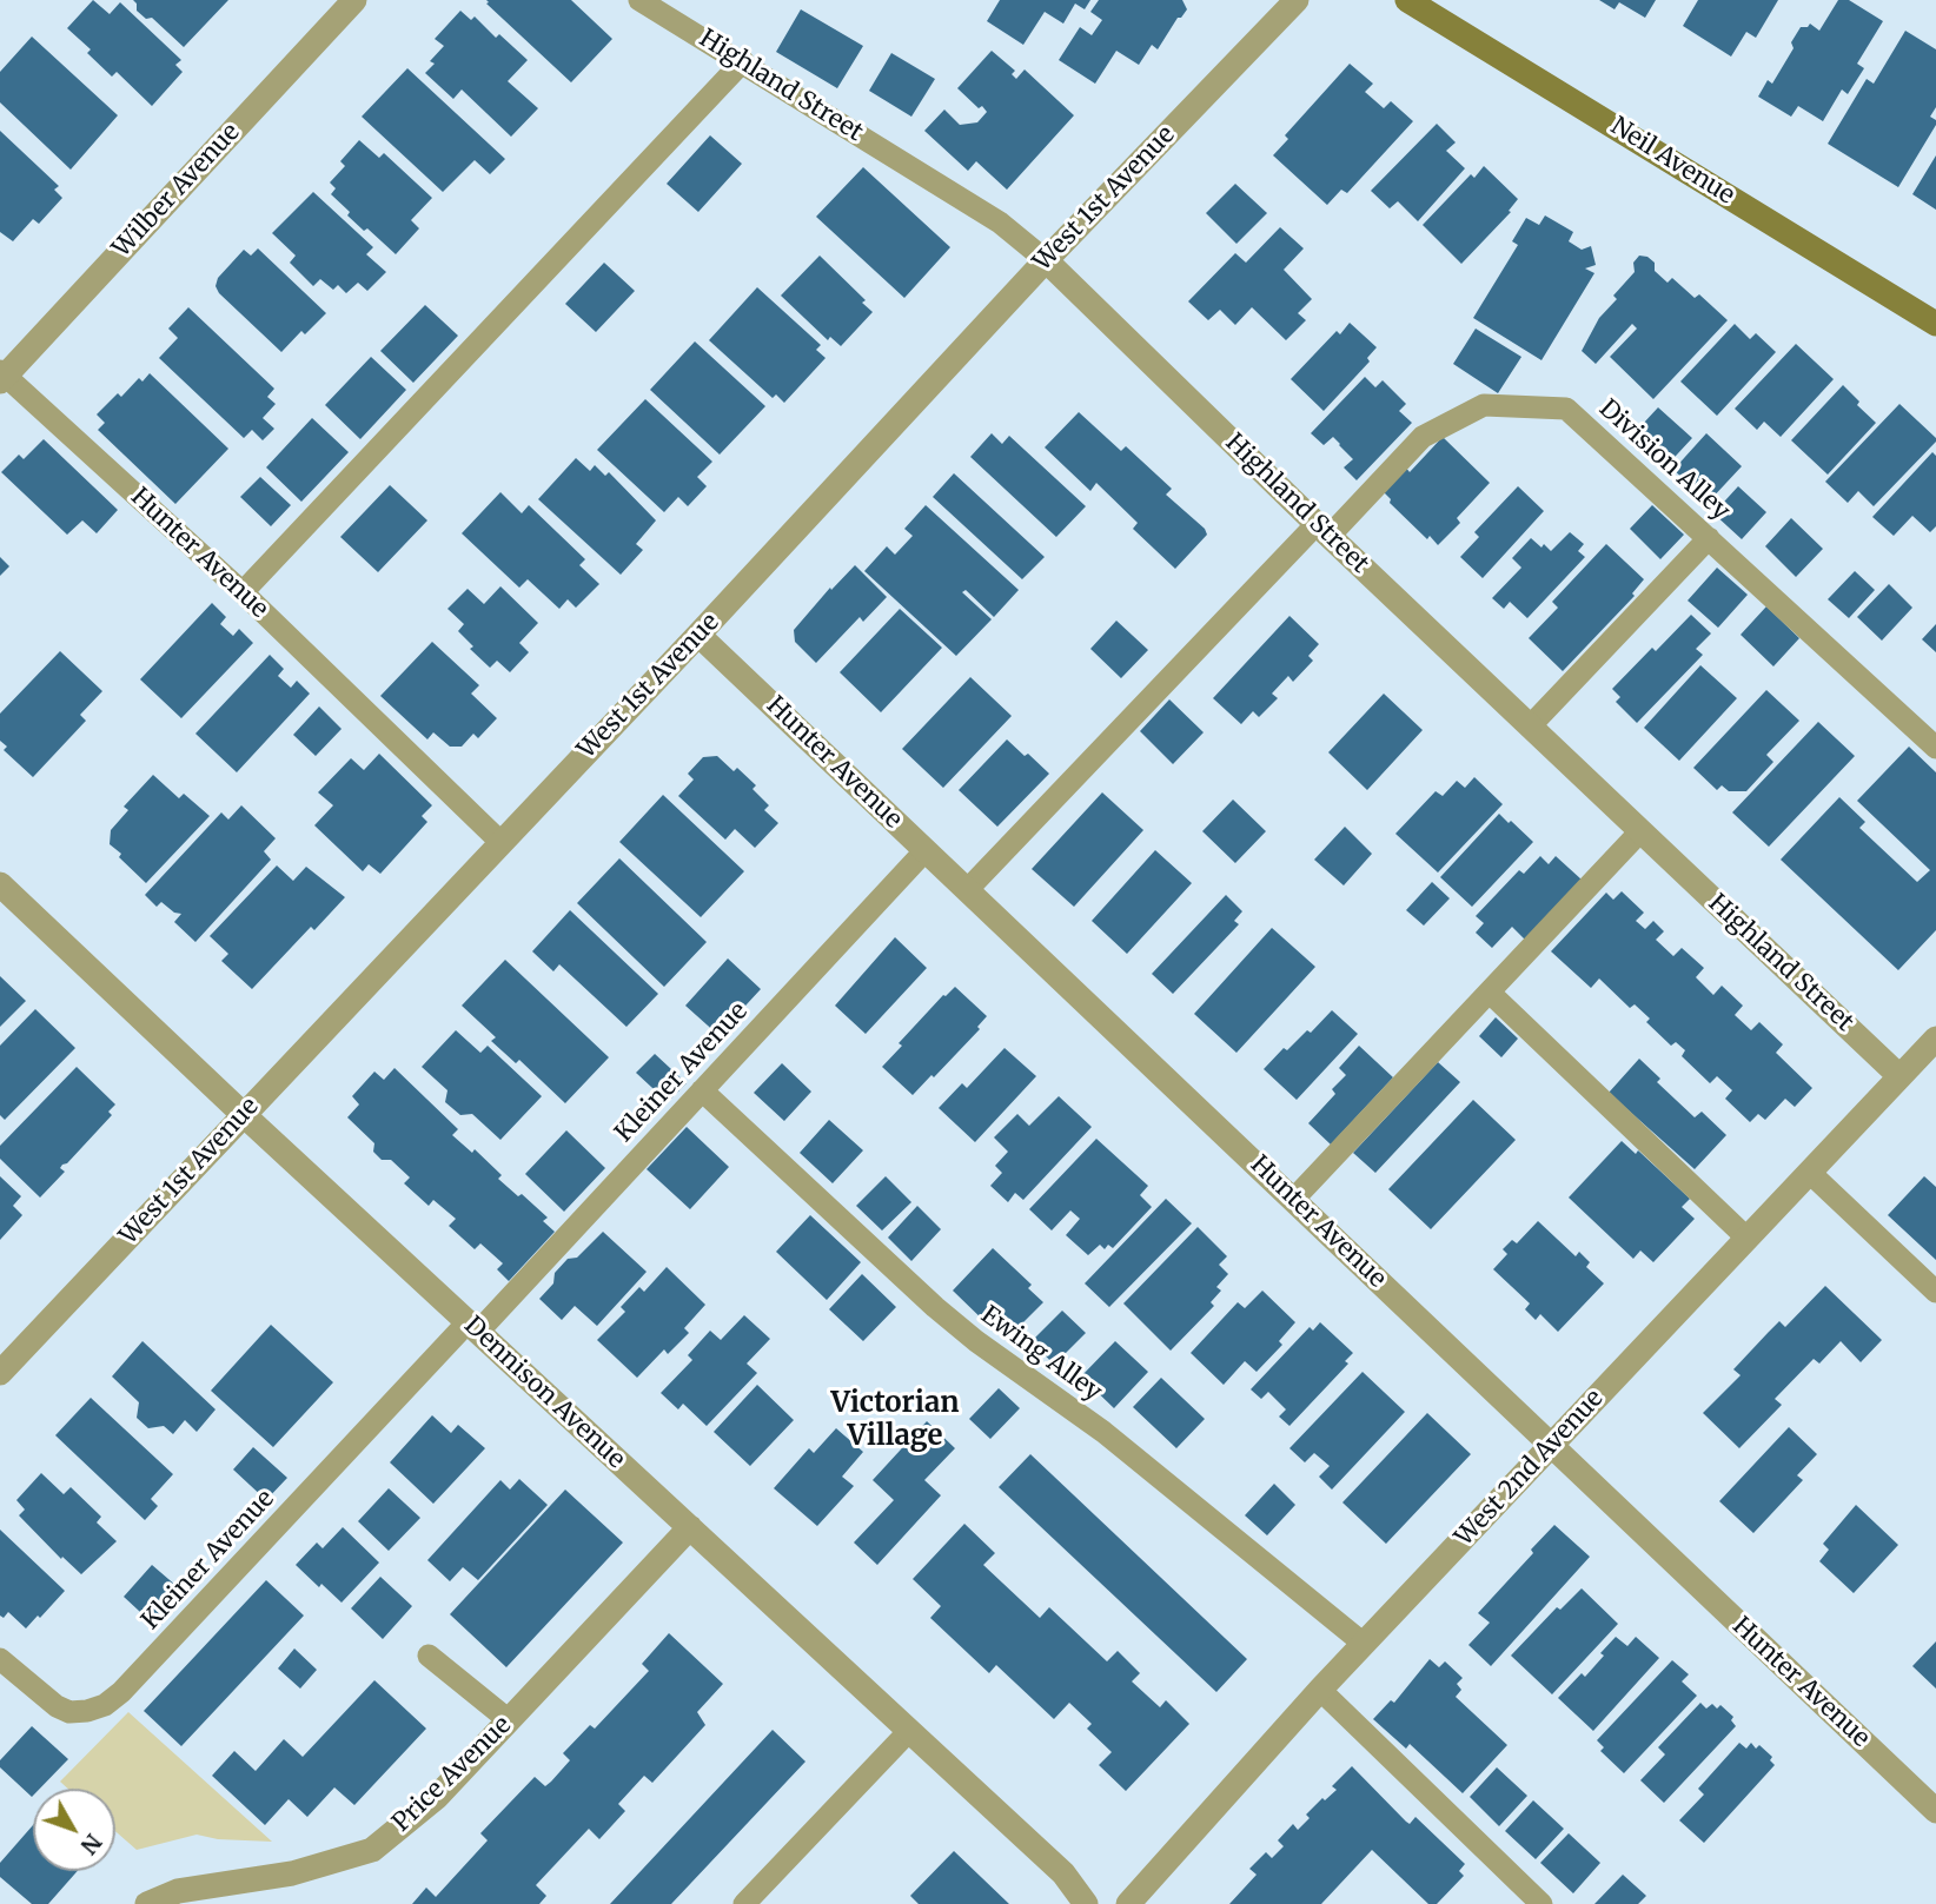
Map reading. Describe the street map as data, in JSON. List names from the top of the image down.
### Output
{
  "streets": {
    "street": [
      "Highland Street",
      "Neil Avenue",
      "Wilber Avenue",
      "West 1st Avenue",
      "Hunter Avenue",
      "Dennison Avenue",
      "West 2nd Avenue",
      "Price Avenue"
    ],
    "lane": ["Division Alley", "Kleiner Avenue", "Ewing Alley"]
  },
  "crossings": [
    ["Highland Street", "West 1st Avenue"],
    ["Highland Street", "Division Alley"],
    ["Highland Street", "West 2nd Avenue"],
    ["Wilber Avenue", "Hunter Avenue"],
    ["West 1st Avenue", "Hunter Avenue"],
    ["West 1st Avenue", "Dennison Avenue"],
    ["Division Alley", "Hunter Avenue"],
    ["Hunter Avenue", "Kleiner Avenue"],
    ["Hunter Avenue", "West 2nd Avenue"],
    ["Kleiner Avenue", "Ewing Alley"],
    ["Kleiner Avenue", "Dennison Avenue"],
    ["Ewing Alley", "West 2nd Avenue"],
    ["Dennison Avenue", "Price Avenue"]
  ],
  "districts": ["Victorian Village"],
  "north": "bottom right"
}
